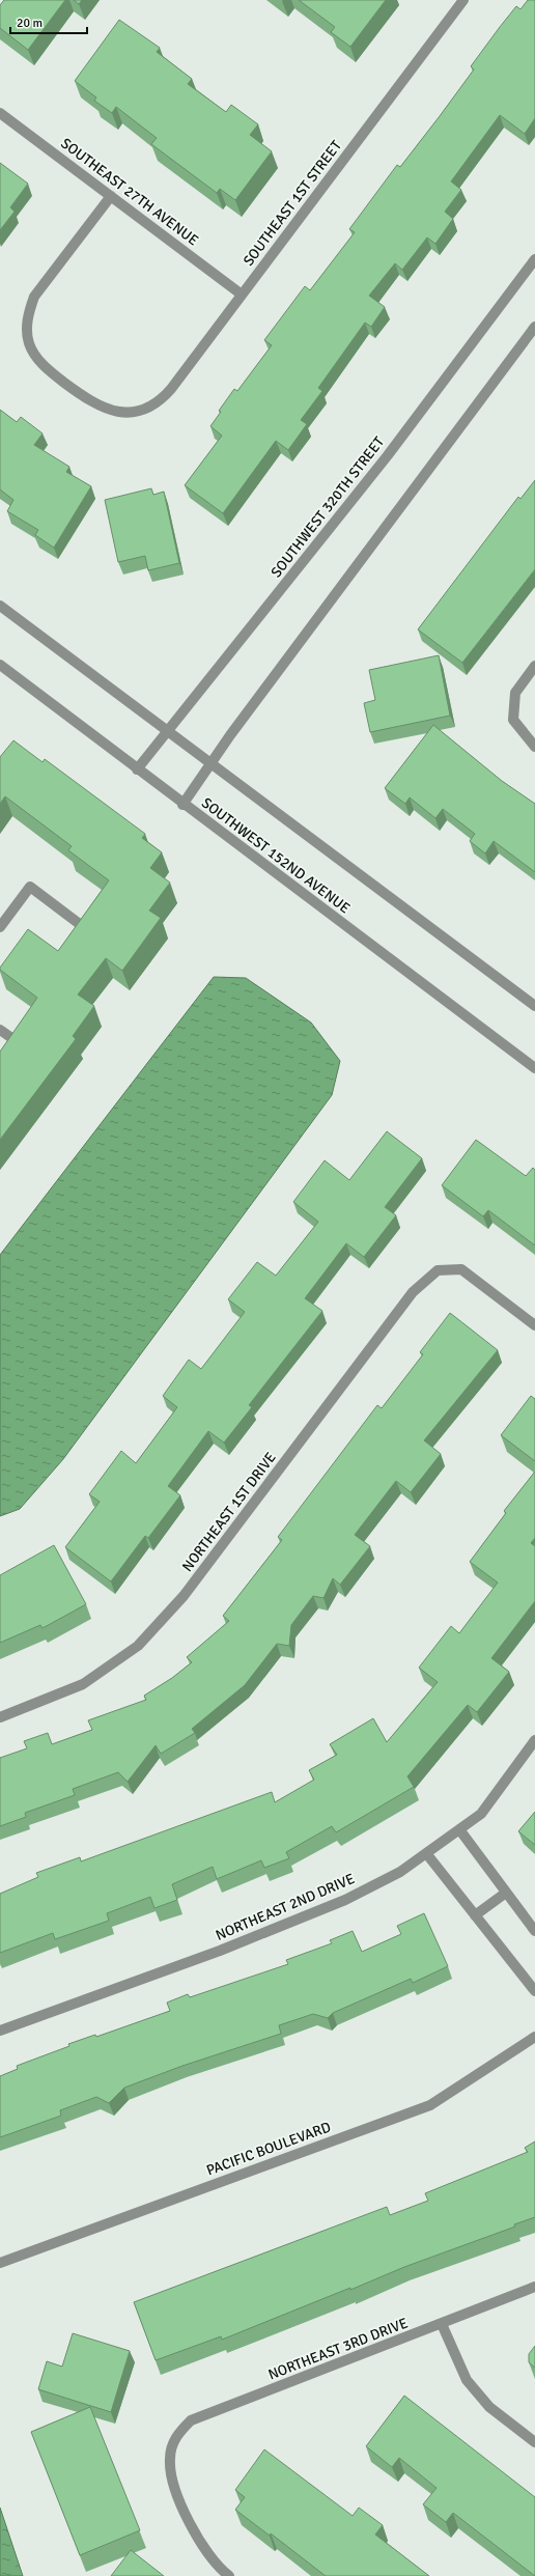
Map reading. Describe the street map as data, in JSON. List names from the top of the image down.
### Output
{
  "streets": {
    "street": [
      "SOUTHEAST 27TH AVENUE",
      "SOUTHEAST 1ST STREET",
      "SOUTHWEST 320TH STREET",
      "SOUTHWEST 152ND AVENUE",
      "NORTHEAST 1ST DRIVE",
      "NORTHEAST 2ND DRIVE",
      "PACIFIC BOULEVARD",
      "NORTHEAST 3RD DRIVE"
    ]
  },
  "crossings": [
    ["SOUTHEAST 27TH AVENUE", "SOUTHEAST 1ST STREET"],
    ["SOUTHWEST 320TH STREET", "SOUTHWEST 152ND AVENUE"]
  ],
  "scale_bar": "20 m"
}
